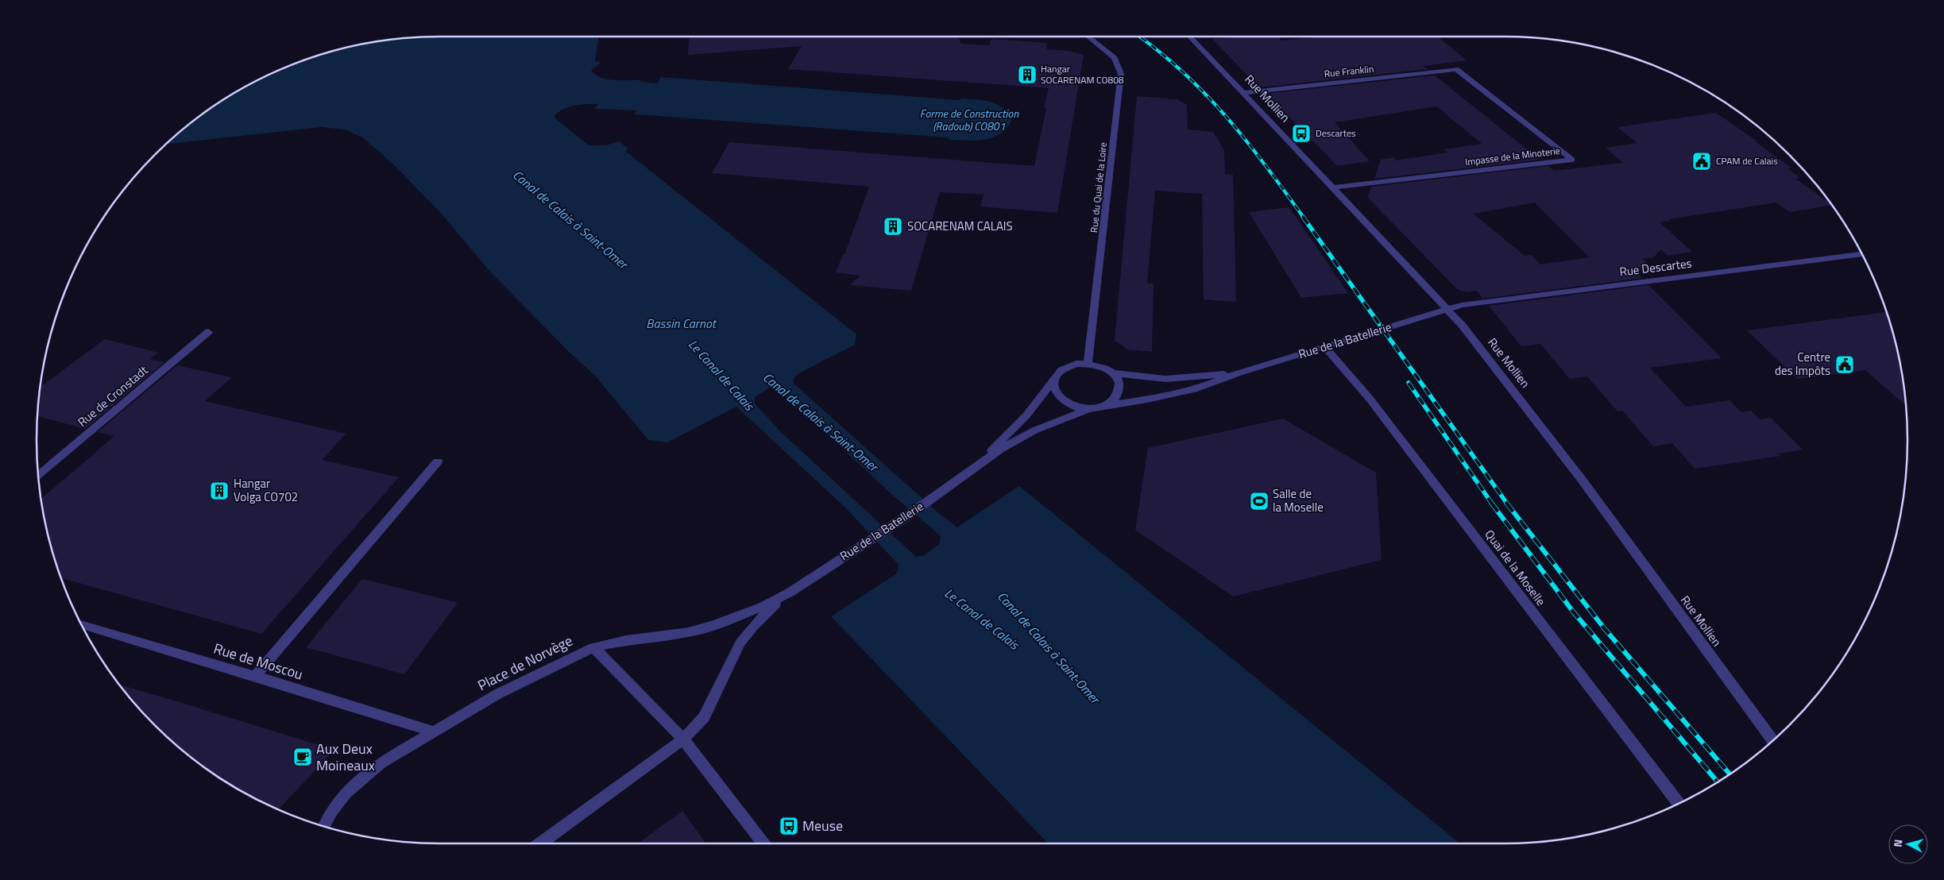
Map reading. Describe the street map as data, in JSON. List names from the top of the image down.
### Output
{
  "streets": {
    "street": [
      "Rue Franklin",
      "Rue Mollien",
      "Impasse de la Minoterie",
      "Rue du Quai de la Loire",
      "Rue Descartes",
      "Rue de la Batellerie",
      "Rue de Cronstadt",
      "Quai de la Moselle",
      "Rue de Moscou",
      "Place de Norvège"
    ]
  },
  "crossings": [
    ["Rue Franklin", "Rue Mollien"],
    ["Rue Franklin", "Impasse de la Minoterie"],
    ["Rue Mollien", "Impasse de la Minoterie"],
    ["Rue Mollien", "Rue Descartes"],
    ["Rue Mollien", "Rue de la Batellerie"],
    ["Rue du Quai de la Loire", "Rue de la Batellerie"],
    ["Rue Descartes", "Rue de la Batellerie"],
    ["Rue de la Batellerie", "Quai de la Moselle"],
    ["Rue de la Batellerie", "Place de Norvège"],
    ["Rue de Moscou", "Place de Norvège"]
  ],
  "water": [
    "Forme de Construction (Radoub) CO801",
    "Canal de Calais à Saint-Omer",
    "Bassin Carnot",
    "Le Canal de Calais"
  ],
  "places": {
    "building": ["Hangar SOCARENAM CO808", "SOCARENAM CALAIS", "Hangar Volga CO702"],
    "bus stop": ["Descartes", "Meuse"],
    "public building": ["CPAM de Calais", "Centre des Impôts"],
    "sports": ["Salle de la Moselle"],
    "cafe": ["Aux Deux Moineaux"]
  },
  "north": "left"
}
